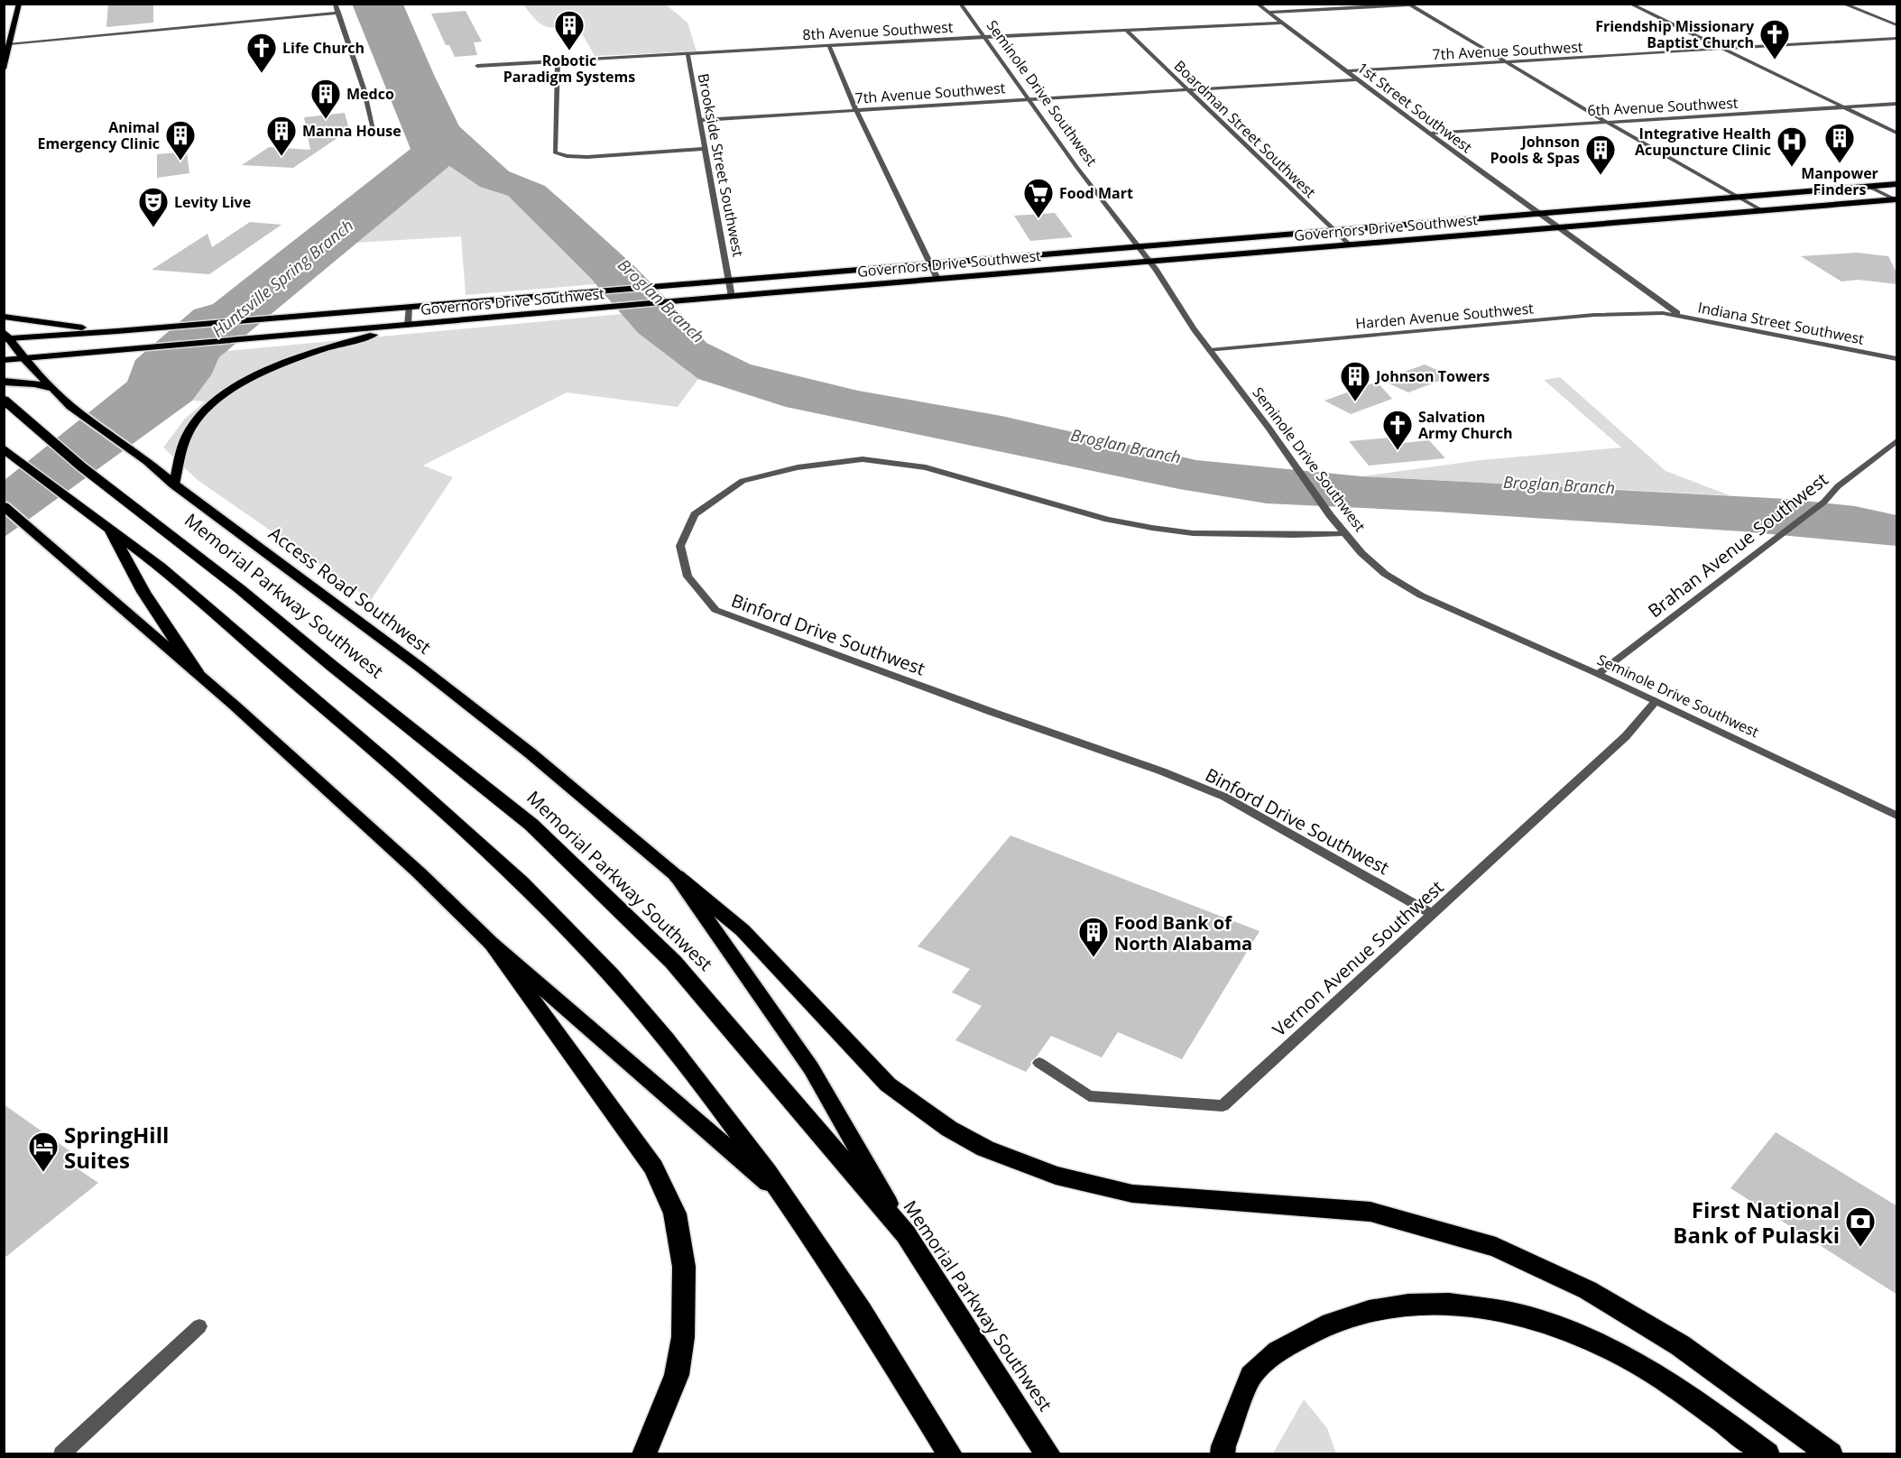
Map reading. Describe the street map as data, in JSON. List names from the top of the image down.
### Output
{
  "streets": {
    "highway": ["Access Road Southwest", "Memorial Parkway Southwest"],
    "main road": ["Governors Drive Southwest"],
    "street": [
      "8th Avenue Southwest",
      "7th Avenue Southwest",
      "Seminole Drive Southwest",
      "6th Avenue Southwest",
      "1st Street Southwest",
      "Boardman Street Southwest",
      "Brookside Street Southwest",
      "Harden Avenue Southwest",
      "Indiana Street Southwest",
      "Brahan Avenue Southwest",
      "Binford Drive Southwest",
      "Vernon Avenue Southwest"
    ]
  },
  "crossings": [
    ["8th Avenue Southwest", "Seminole Drive Southwest"],
    ["8th Avenue Southwest", "1st Street Southwest"],
    ["8th Avenue Southwest", "Boardman Street Southwest"],
    ["8th Avenue Southwest", "Brookside Street Southwest"],
    ["7th Avenue Southwest", "Seminole Drive Southwest"],
    ["7th Avenue Southwest", "1st Street Southwest"],
    ["7th Avenue Southwest", "Boardman Street Southwest"],
    ["7th Avenue Southwest", "Brookside Street Southwest"],
    ["Seminole Drive Southwest", "Governors Drive Southwest"],
    ["Seminole Drive Southwest", "Harden Avenue Southwest"],
    ["Seminole Drive Southwest", "Brahan Avenue Southwest"],
    ["Seminole Drive Southwest", "Binford Drive Southwest"],
    ["Seminole Drive Southwest", "Vernon Avenue Southwest"],
    ["6th Avenue Southwest", "1st Street Southwest"],
    ["1st Street Southwest", "Governors Drive Southwest"],
    ["1st Street Southwest", "Indiana Street Southwest"],
    ["Boardman Street Southwest", "Governors Drive Southwest"],
    ["Brookside Street Southwest", "Governors Drive Southwest"],
    ["Governors Drive Southwest", "Indiana Street Southwest"],
    ["Governors Drive Southwest", "Access Road Southwest"],
    ["Harden Avenue Southwest", "Indiana Street Southwest"],
    ["Access Road Southwest", "Memorial Parkway Southwest"],
    ["Binford Drive Southwest", "Vernon Avenue Southwest"]
  ],
  "water": ["Huntsville Spring Branch", "Broglan Branch"],
  "places": {
    "building": [
      "Robotic Paradigm Systems",
      "Medco",
      "Manna House",
      "Animal Emergency Clinic",
      "Manpower Finders",
      "Johnson Pools & Spas",
      "Johnson Towers",
      "Food Bank of North Alabama"
    ],
    "church": ["Friendship Missionary Baptist Church", "Life Church", "Salvation Army Church"],
    "hospital": ["Integrative Health Acupuncture Clinic"],
    "supermarket": ["Food Mart"],
    "theatre": ["Levity Live"],
    "hotel": ["SpringHill Suites"],
    "bank": ["First National Bank of Pulaski"]
  }
}
